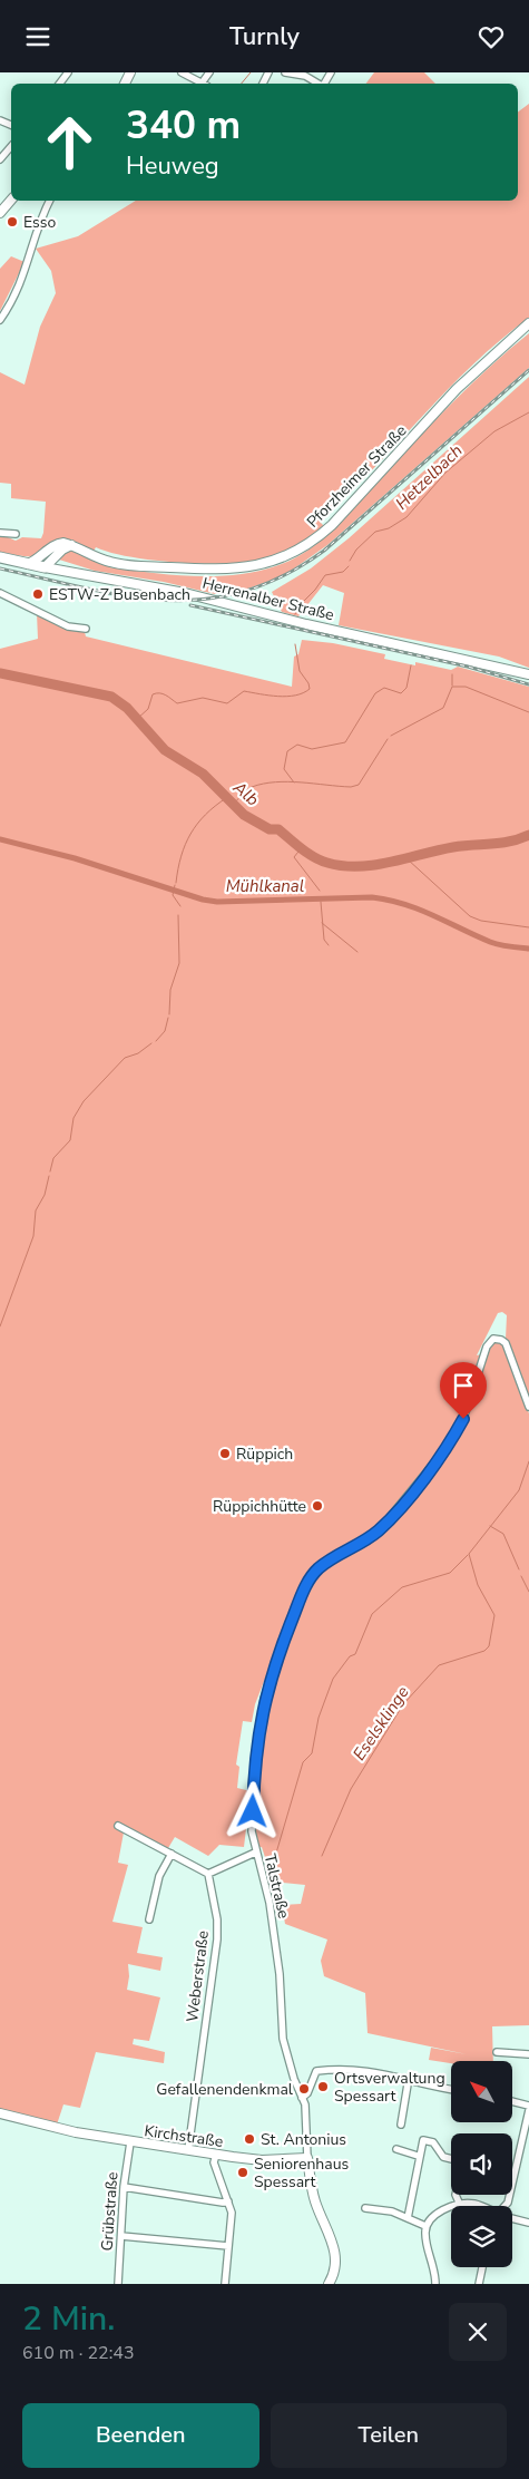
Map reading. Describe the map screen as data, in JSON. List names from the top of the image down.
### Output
{
  "streets": {
    "main road": ["Pforzheimer Straße", "Herrenalber Straße", "Kirchstraße"],
    "street": ["Talstraße", "Weberstraße", "Grübstraße"]
  },
  "crossings": [
    ["Talstraße", "Kirchstraße"],
    ["Weberstraße", "Kirchstraße"],
    ["Kirchstraße", "Grübstraße"]
  ],
  "water": [
    "Hetzelbach",
    "Alb",
    "Mühlkanal",
    "Eselsklinge"
  ],
  "places": [
    "Esso",
    "ESTW-Z Busenbach",
    "Rüppich",
    "Rüppichhütte",
    "Ortsverwaltung Spessart",
    "Gefallenendenkmal",
    "St. Antonius",
    "Seniorenhaus Spessart"
  ],
  "north": "top left",
  "page": {
    "header": "Turnly",
    "turn": ["340 m", "Heuweg"],
    "heading": ["2 Min.", "610 m · 22:43"],
    "buttons": ["Beenden", "Teilen"]
  }
}
